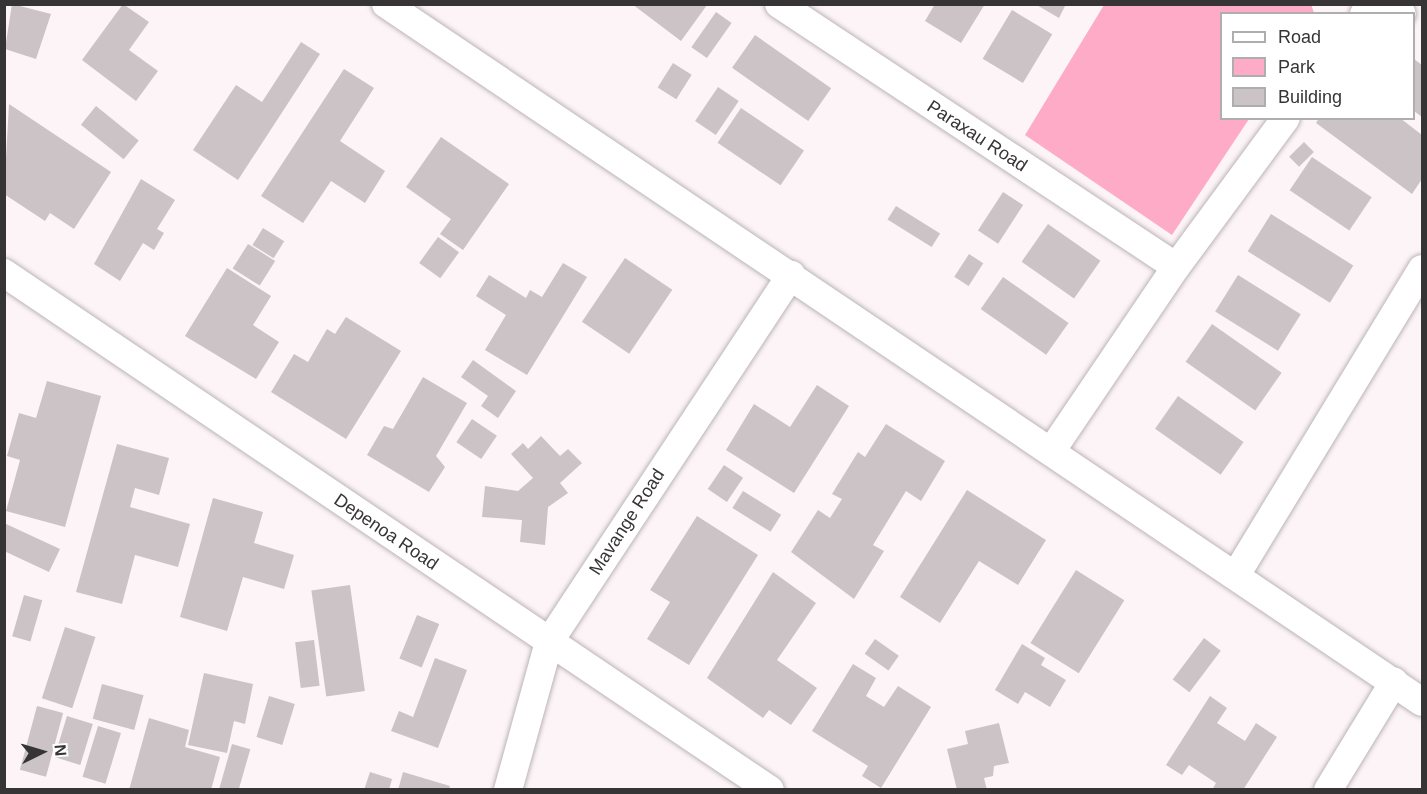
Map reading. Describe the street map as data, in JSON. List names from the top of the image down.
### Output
{
  "streets": {
    "street": ["Paraxau Road", "Mavange Road", "Depenoa Road"]
  },
  "crossings": [
    ["Mavange Road", "Depenoa Road"]
  ],
  "legend": ["Road", "Park", "Building"],
  "north": "right"
}
